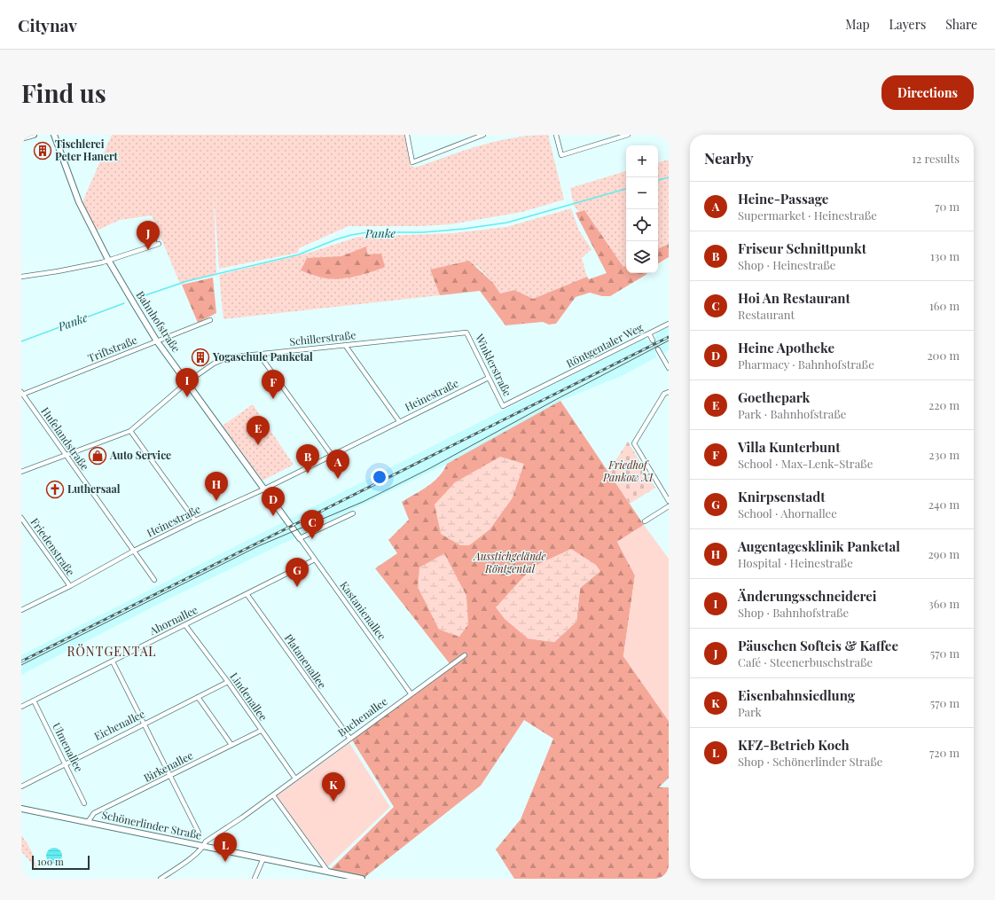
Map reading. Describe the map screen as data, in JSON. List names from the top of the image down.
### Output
{
  "streets": {
    "street": [
      "Bahnhofstraße",
      "Schillerstraße",
      "Röntgentaler Weg",
      "Triftstraße",
      "Winklerstraße",
      "Heinestraße",
      "Hufelandstraße",
      "Friedenstraße",
      "Kastanienallee",
      "Ahornallee",
      "Platanenallee",
      "Lindenallee",
      "Buchenallee",
      "Eichenallee",
      "Ulmenallee",
      "Birkenallee",
      "Schönerlinder Straße"
    ]
  },
  "crossings": [
    ["Bahnhofstraße", "Schillerstraße"],
    ["Bahnhofstraße", "Triftstraße"],
    ["Bahnhofstraße", "Heinestraße"],
    ["Bahnhofstraße", "Kastanienallee"],
    ["Schillerstraße", "Winklerstraße"],
    ["Schillerstraße", "Hufelandstraße"],
    ["Röntgentaler Weg", "Winklerstraße"],
    ["Triftstraße", "Hufelandstraße"],
    ["Winklerstraße", "Heinestraße"],
    ["Heinestraße", "Hufelandstraße"],
    ["Heinestraße", "Friedenstraße"],
    ["Kastanienallee", "Ahornallee"],
    ["Kastanienallee", "Buchenallee"],
    ["Ahornallee", "Platanenallee"],
    ["Ahornallee", "Lindenallee"],
    ["Ahornallee", "Ulmenallee"],
    ["Platanenallee", "Buchenallee"],
    ["Lindenallee", "Buchenallee"],
    ["Lindenallee", "Eichenallee"],
    ["Lindenallee", "Birkenallee"],
    ["Buchenallee", "Schönerlinder Straße"],
    ["Eichenallee", "Ulmenallee"],
    ["Birkenallee", "Schönerlinder Straße"]
  ],
  "districts": ["RÖNTGENTAL"],
  "water": ["Panke"],
  "parks": ["Friedhof Pankow XI", "Ausstichgelände Röntgental"],
  "places": {
    "building": ["Tischlerei Peter Hanert", "Yogaschule Panketal"],
    "shop": ["Auto Service"],
    "church": ["Luthersaal"]
  },
  "scale_bar": "100 m",
  "page": {
    "header": "Citynav",
    "nav": ["Map", "Layers", "Share"],
    "buttons": "Directions",
    "title": "Find us",
    "heading": ["Nearby", "12 results"],
    "map_buttons": ["+", "−"],
    "list": [
      {
        "mark": "A",
        "name": "Heine-Passage",
        "note": "Supermarket · Heinestraße",
        "value": "70 m"
      },
      {
        "mark": "B",
        "name": "Friseur Schnittpunkt",
        "note": "Shop · Heinestraße",
        "value": "130 m"
      },
      {
        "mark": "C",
        "name": "Hoi An Restaurant",
        "note": "Restaurant",
        "value": "160 m"
      },
      {
        "mark": "D",
        "name": "Heine Apotheke",
        "note": "Pharmacy · Bahnhofstraße",
        "value": "200 m"
      },
      {
        "mark": "E",
        "name": "Goethepark",
        "note": "Park · Bahnhofstraße",
        "value": "220 m"
      },
      {
        "mark": "F",
        "name": "Villa Kunterbunt",
        "note": "School · Max-Lenk-Straße",
        "value": "230 m"
      },
      {
        "mark": "G",
        "name": "Knirpsenstadt",
        "note": "School · Ahornallee",
        "value": "240 m"
      },
      {
        "mark": "H",
        "name": "Augentagesklinik Panketal",
        "note": "Hospital · Heinestraße",
        "value": "290 m"
      },
      {
        "mark": "I",
        "name": "Änderungsschneiderei",
        "note": "Shop · Bahnhofstraße",
        "value": "360 m"
      },
      {
        "mark": "J",
        "name": "Päuschen Softeis & Kaffee",
        "note": "Café · Steenerbuschstraße",
        "value": "570 m"
      },
      {
        "mark": "K",
        "name": "Eisenbahnsiedlung",
        "note": "Park",
        "value": "570 m"
      },
      {
        "mark": "L",
        "name": "KFZ-Betrieb Koch",
        "note": "Shop · Schönerlinder Straße",
        "value": "720 m"
      }
    ],
    "pins": [
      "J",
      "I",
      "F",
      "E",
      "B",
      "A",
      "H",
      "D",
      "C",
      "G",
      "K",
      "L"
    ],
    "scale": "100 m"
  }
}
